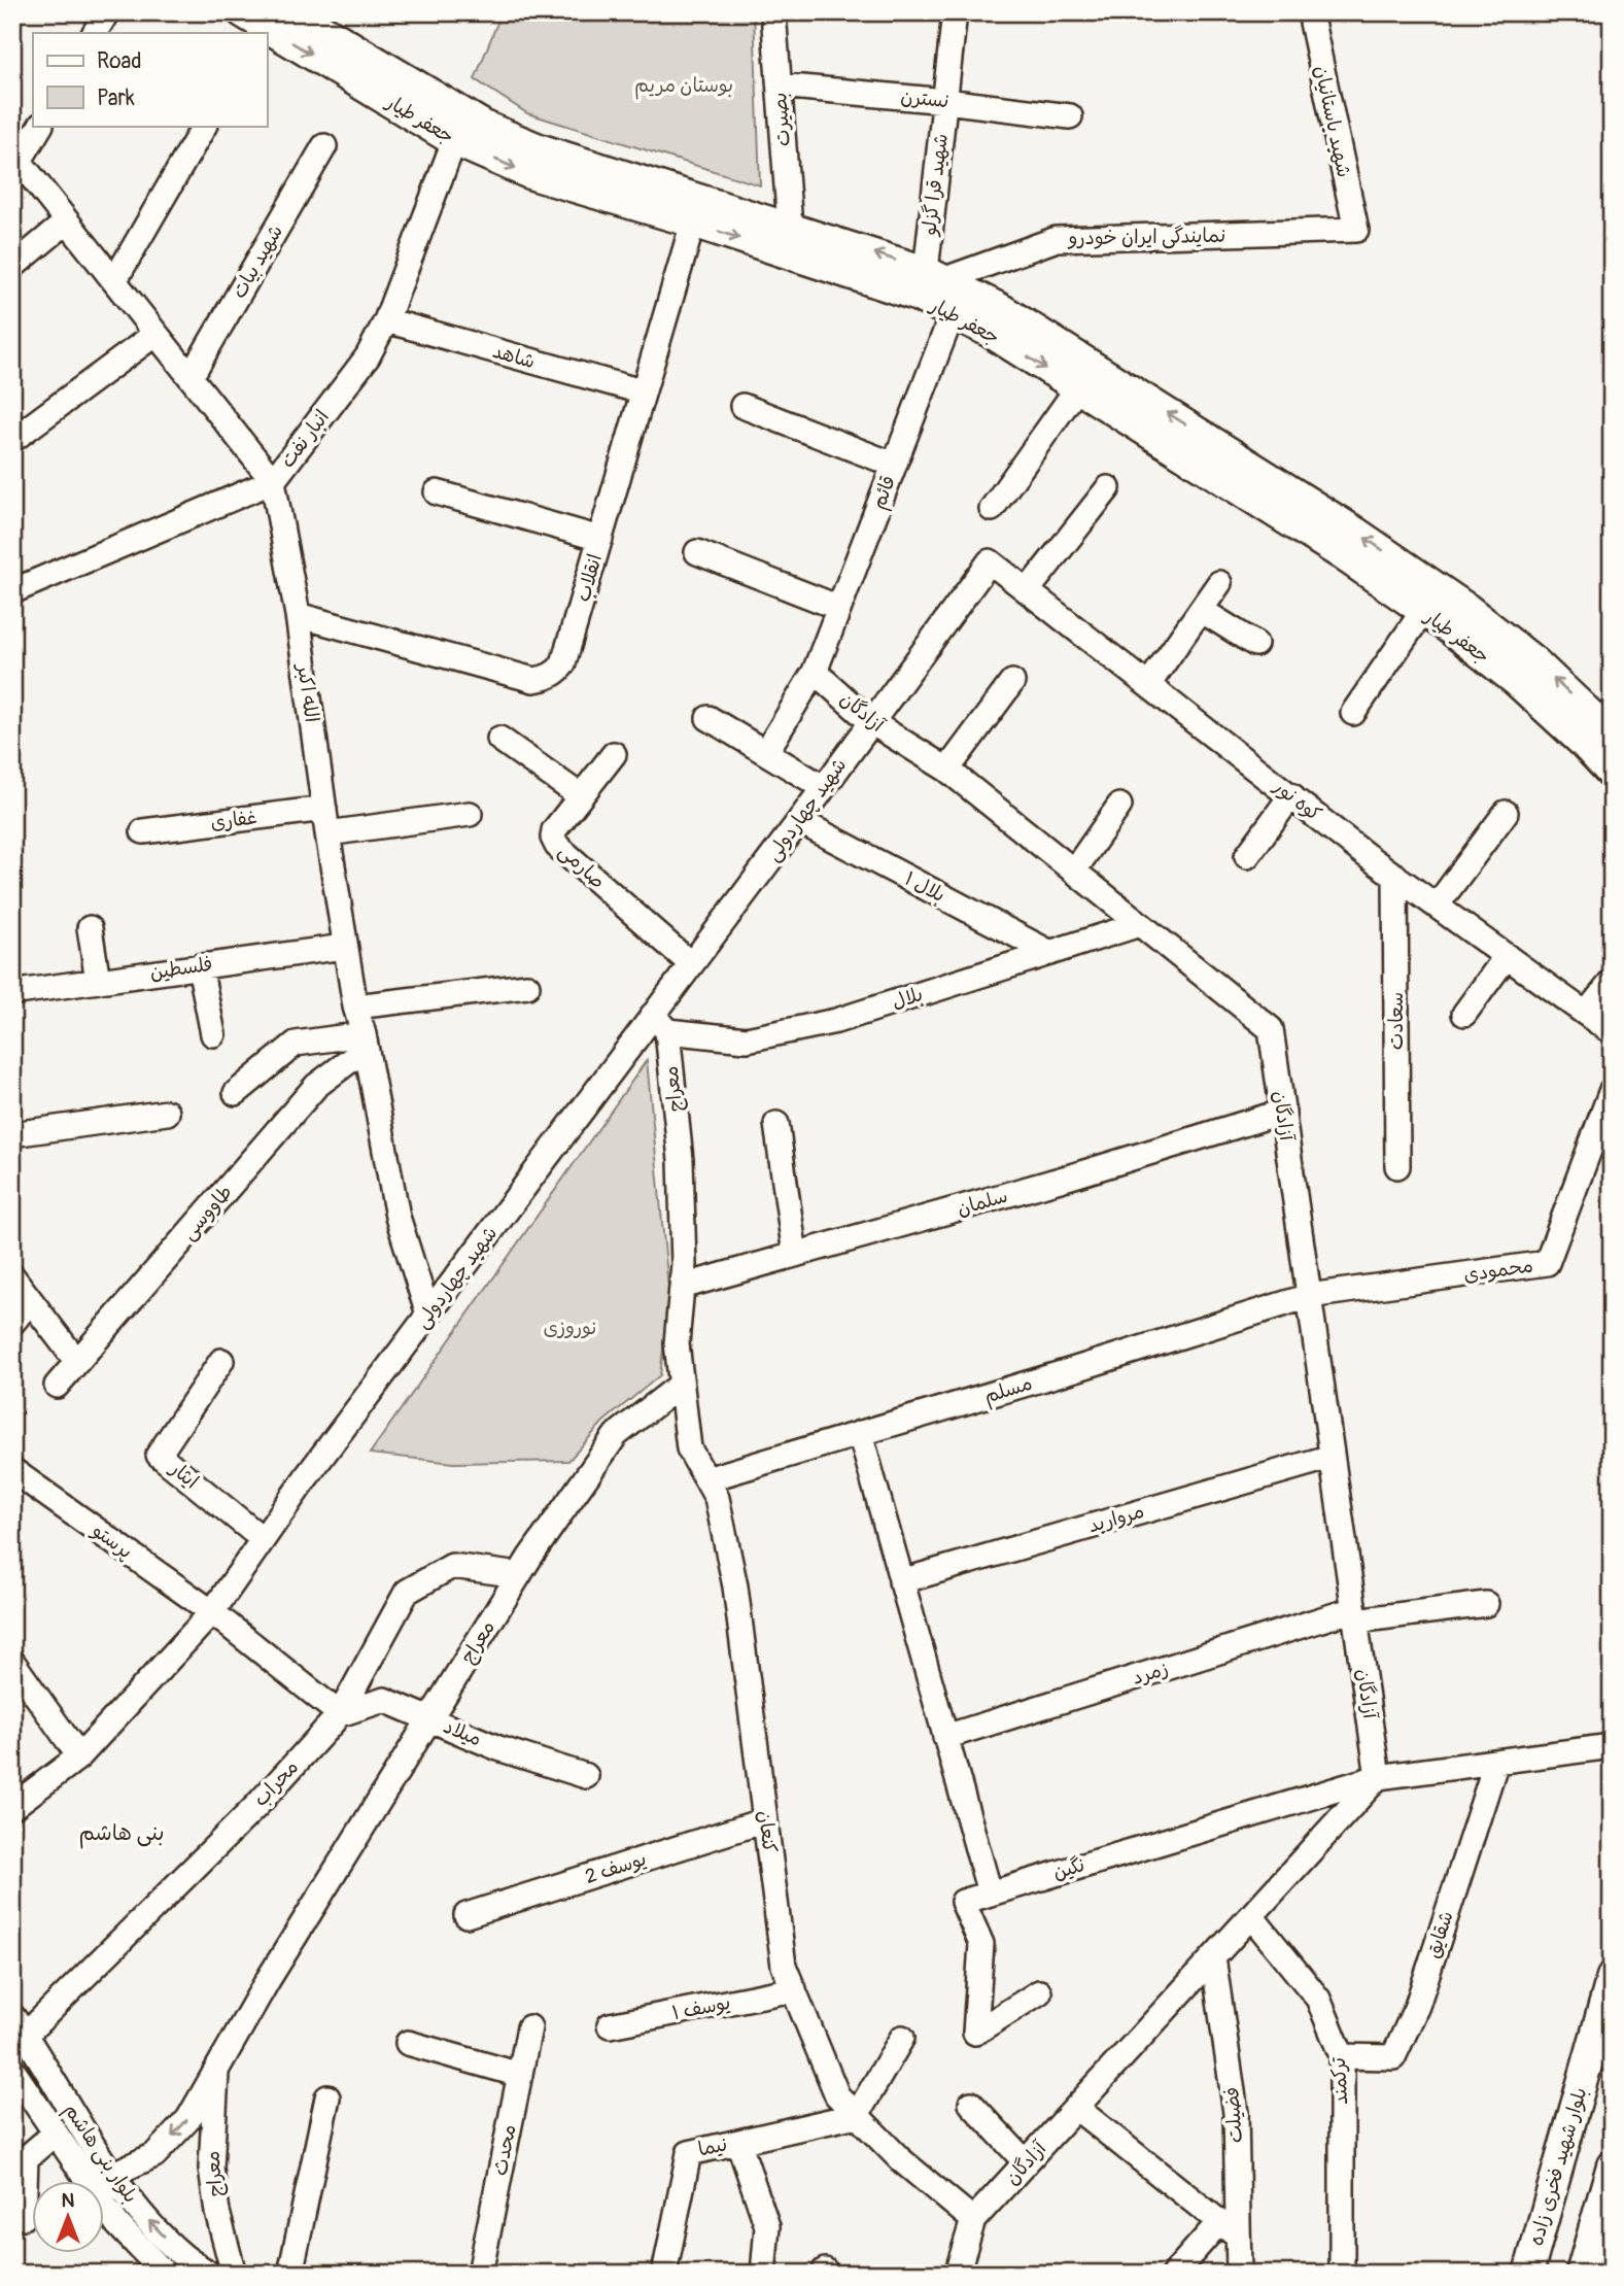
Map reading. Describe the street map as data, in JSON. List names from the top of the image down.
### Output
{
  "streets": {
    "main road": ["جعفر طیار", "بلوار شهید فخری زاده"],
    "street": [
      "نسترن",
      "بصیرت",
      "شهید باستانیان",
      "شهید قرا گزلو",
      "نمایندگی ایران خودرو",
      "شهید بیات",
      "شاهد",
      "انبار نفت",
      "قائم",
      "انقلاب",
      "الله اکبر",
      "آزادگان",
      "کوه نور",
      "شهید چهاردولی",
      "غفاری",
      "صارمی",
      "بلال ۱",
      "فلسطین",
      "بلال",
      "سعادت",
      "معراج",
      "سلمان",
      "طاووسی",
      "محمودی",
      "مسلم",
      "ایثار",
      "مروارید",
      "پرستو",
      "زمرد",
      "میلاد",
      "محراب",
      "کنعان",
      "یوسف 2",
      "نگین",
      "شقایق",
      "یوسف ۱",
      "ترکمند",
      "فضیلت",
      "نیما",
      "محدث",
      "بلوار بنی هاشم"
    ]
  },
  "crossings": [
    ["نسترن", "بصیرت"],
    ["نسترن", "شهید قرا گزلو"],
    ["جعفر طیار", "بصیرت"],
    ["جعفر طیار", "شهید قرا گزلو"],
    ["جعفر طیار", "نمایندگی ایران خودرو"],
    ["جعفر طیار", "انبار نفت"],
    ["جعفر طیار", "قائم"],
    ["جعفر طیار", "انقلاب"],
    ["شهید باستانیان", "نمایندگی ایران خودرو"],
    ["شهید قرا گزلو", "نمایندگی ایران خودرو"],
    ["شهید بیات", "الله اکبر"],
    ["شاهد", "انبار نفت"],
    ["شاهد", "انقلاب"],
    ["انبار نفت", "الله اکبر"],
    ["قائم", "آزادگان"],
    ["انقلاب", "الله اکبر"],
    ["الله اکبر", "شهید چهاردولی"],
    ["الله اکبر", "غفاری"],
    ["الله اکبر", "فلسطین"],
    ["الله اکبر", "طاووسی"],
    ["آزادگان", "شهید چهاردولی"],
    ["آزادگان", "بلال"],
    ["آزادگان", "سلمان"],
    ["آزادگان", "محمودی"],
    ["آزادگان", "مسلم"],
    ["آزادگان", "مروارید"],
    ["آزادگان", "زمرد"],
    ["آزادگان", "کنعان"],
    ["آزادگان", "نگین"],
    ["آزادگان", "ترکمند"],
    ["آزادگان", "فضیلت"],
    ["کوه نور", "شهید چهاردولی"],
    ["کوه نور", "سعادت"],
    ["شهید چهاردولی", "صارمی"],
    ["شهید چهاردولی", "بلال ۱"],
    ["شهید چهاردولی", "بلال"],
    ["شهید چهاردولی", "معراج"],
    ["شهید چهاردولی", "ایثار"],
    ["شهید چهاردولی", "پرستو"],
    ["بلال ۱", "بلال"],
    ["بلال", "معراج"],
    ["معراج", "سلمان"],
    ["معراج", "میلاد"],
    ["معراج", "محراب"],
    ["معراج", "کنعان"],
    ["محمودی", "مسلم"],
    ["مسلم", "کنعان"],
    ["پرستو", "میلاد"],
    ["پرستو", "محراب"],
    ["میلاد", "محراب"],
    ["محراب", "بلوار بنی هاشم"],
    ["کنعان", "یوسف 2"],
    ["کنعان", "یوسف ۱"],
    ["کنعان", "نیما"],
    ["شقایق", "ترکمند"]
  ],
  "districts": ["بنی هاشم"],
  "parks": ["بوستان مریم", "نوروزی"],
  "legend": ["Road", "Park"],
  "north": "top"
}
